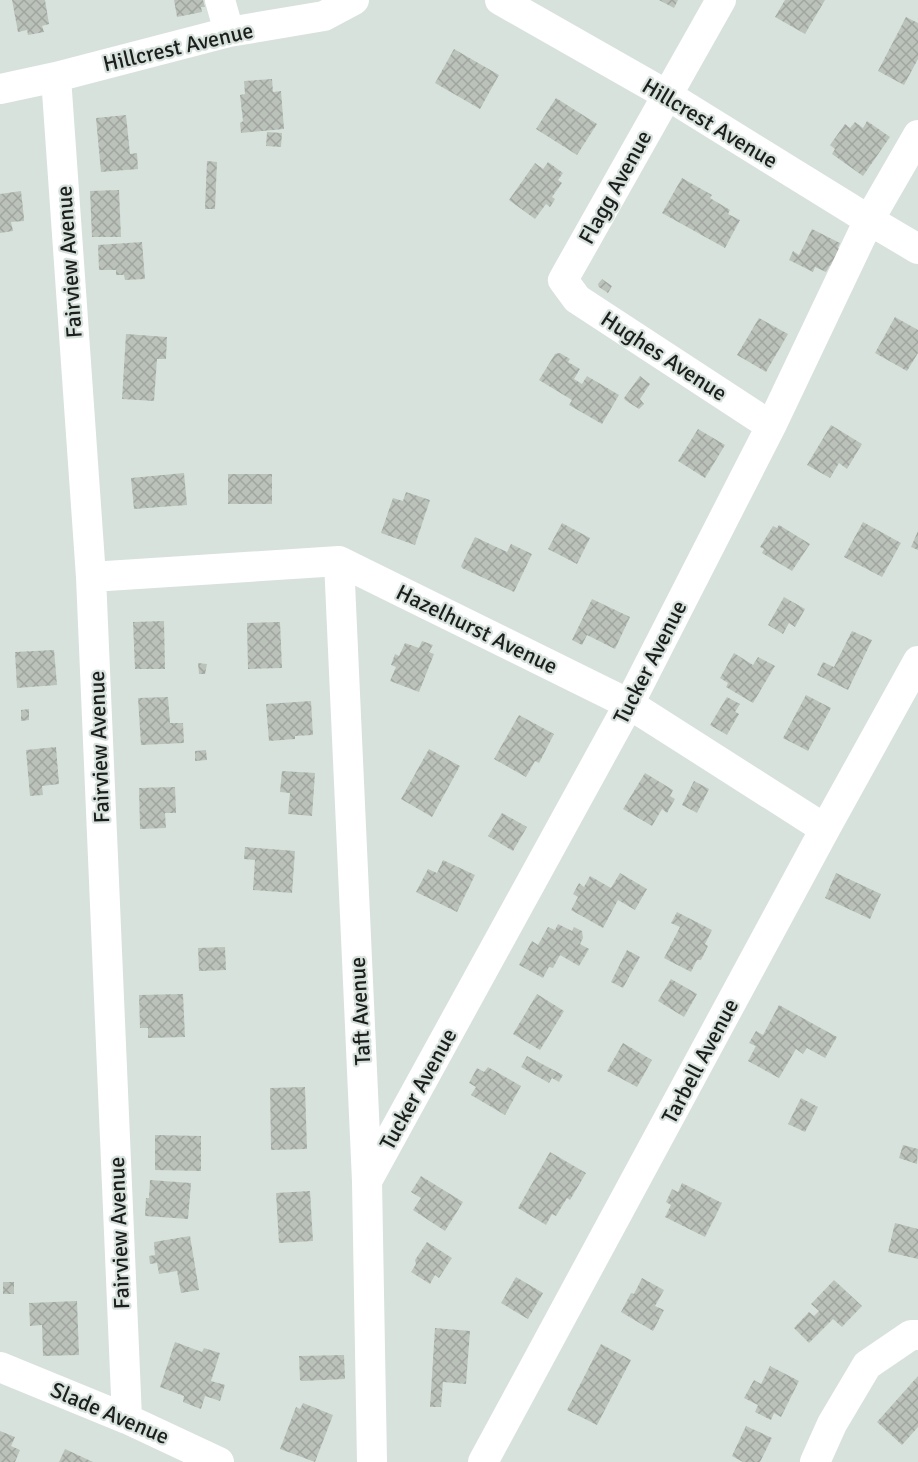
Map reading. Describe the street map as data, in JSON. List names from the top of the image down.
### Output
{
  "streets": {
    "street": [
      "Hillcrest Avenue",
      "Flagg Avenue",
      "Fairview Avenue",
      "Hughes Avenue",
      "Hazelhurst Avenue",
      "Tucker Avenue",
      "Taft Avenue",
      "Tarbell Avenue",
      "Slade Avenue"
    ]
  },
  "crossings": [
    ["Hillcrest Avenue", "Flagg Avenue"],
    ["Hillcrest Avenue", "Fairview Avenue"],
    ["Hillcrest Avenue", "Tucker Avenue"],
    ["Flagg Avenue", "Hughes Avenue"],
    ["Fairview Avenue", "Hazelhurst Avenue"],
    ["Fairview Avenue", "Slade Avenue"],
    ["Hughes Avenue", "Tucker Avenue"],
    ["Hazelhurst Avenue", "Tucker Avenue"],
    ["Hazelhurst Avenue", "Taft Avenue"],
    ["Hazelhurst Avenue", "Tarbell Avenue"],
    ["Tucker Avenue", "Taft Avenue"]
  ]
}
